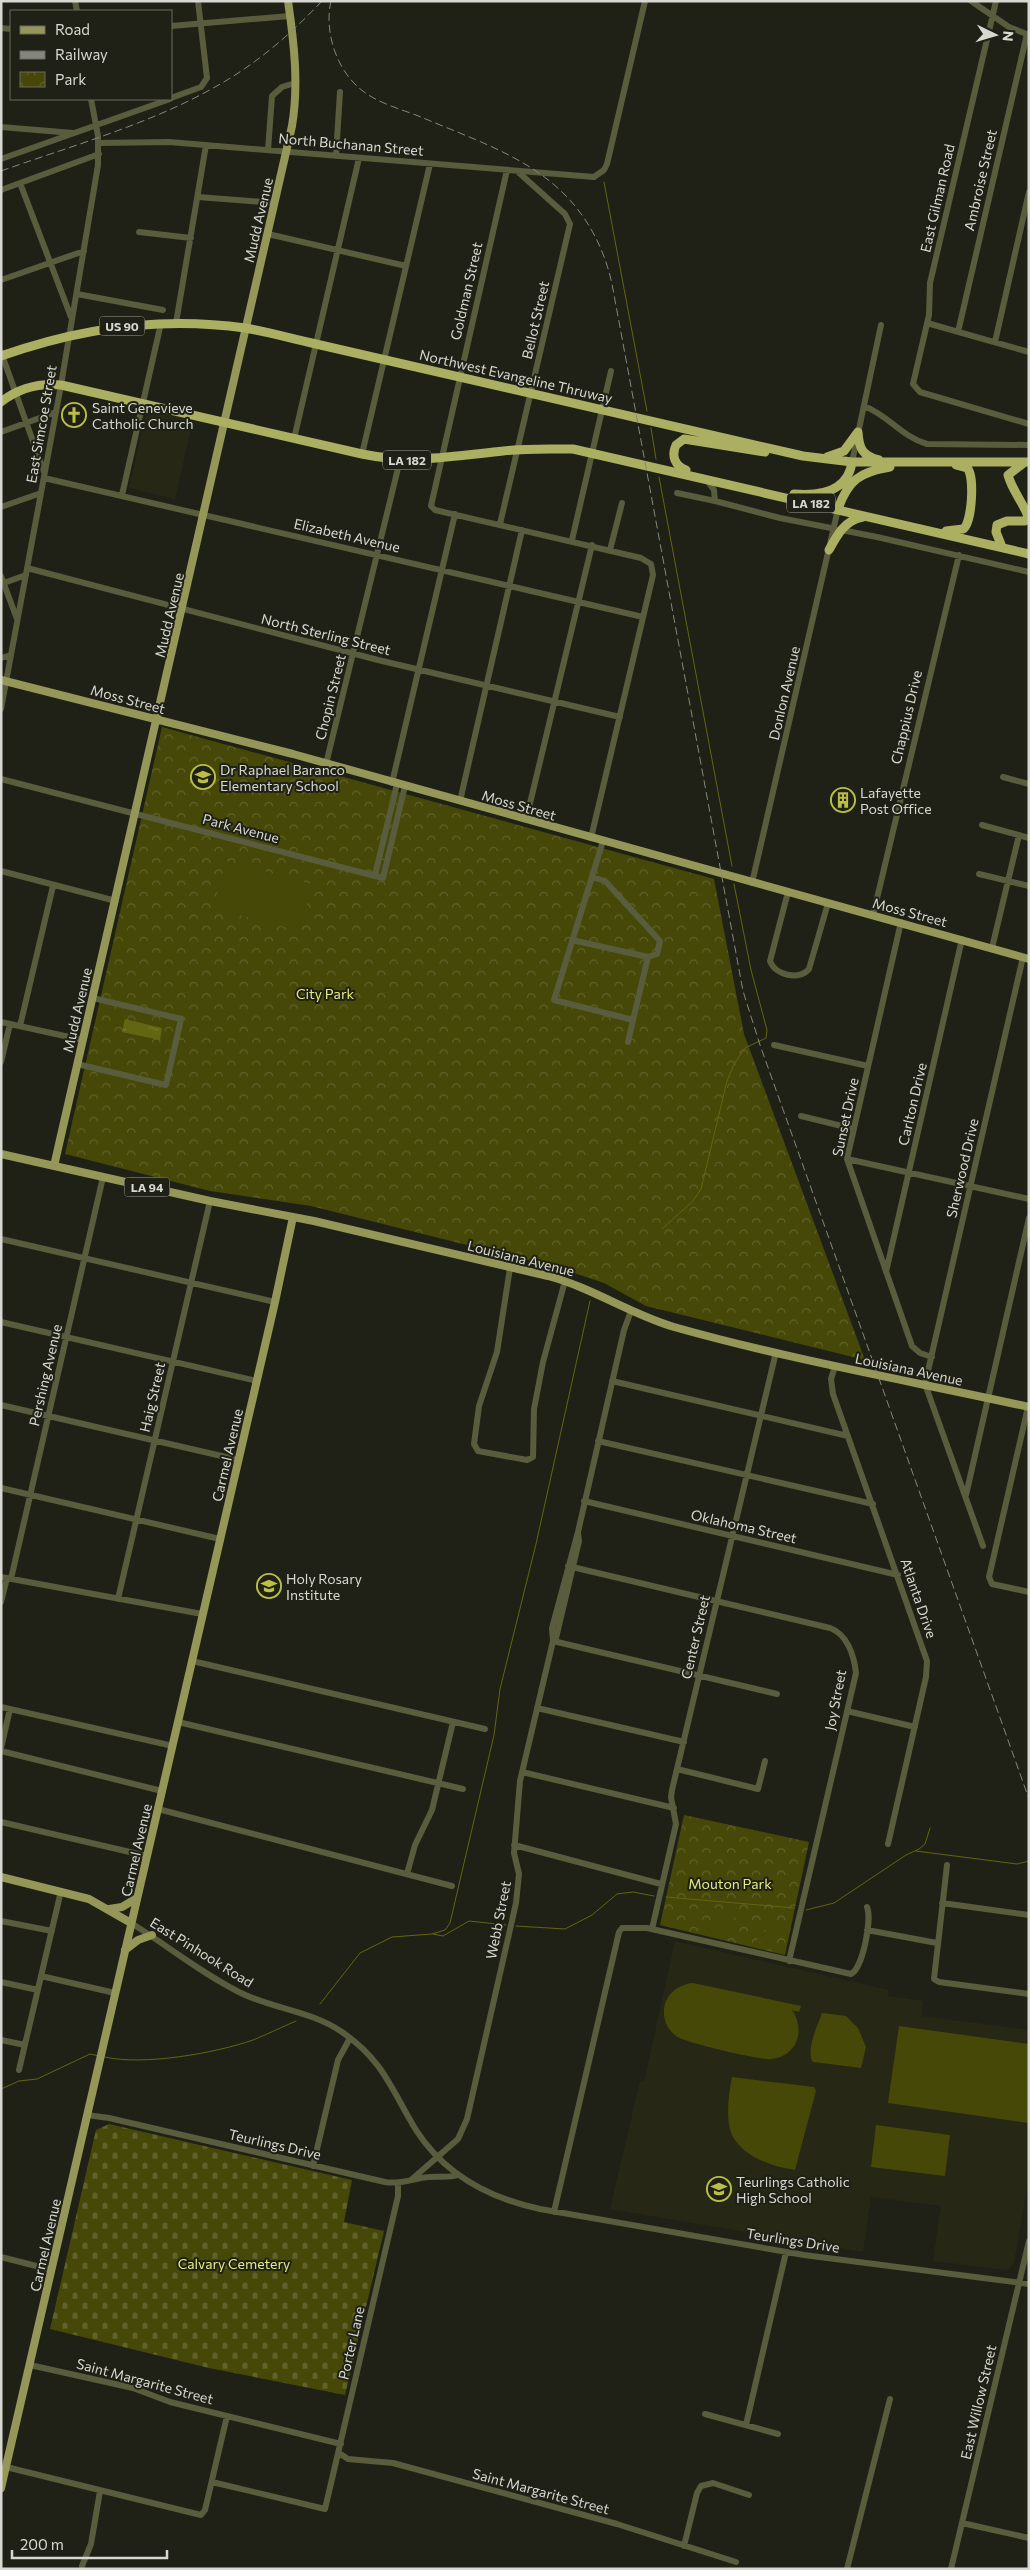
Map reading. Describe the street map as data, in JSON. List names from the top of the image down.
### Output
{
  "streets": {
    "highway": ["US 90", "Northwest Evangeline Thruway", "LA 182"],
    "main road": [
      "Mudd Avenue",
      "Moss Street",
      "LA 94",
      "Louisiana Avenue",
      "Carmel Avenue",
      "East Pinhook Road"
    ],
    "street": [
      "North Buchanan Street",
      "Ambroise Street",
      "East Gilman Road",
      "Goldman Street",
      "Bellot Street",
      "East Simcoe Street",
      "Elizabeth Avenue",
      "North Sterling Street",
      "Donlon Avenue",
      "Chopin Street",
      "Chappius Drive",
      "Park Avenue",
      "Carlton Drive",
      "Sunset Drive",
      "Sherwood Drive",
      "Pershing Avenue",
      "Haig Street",
      "Oklahoma Street",
      "Atlanta Drive",
      "Center Street",
      "Joy Street",
      "Webb Street",
      "Teurlings Drive",
      "Porter Lane",
      "Saint Margarite Street",
      "East Willow Street"
    ]
  },
  "crossings": [
    ["North Buchanan Street", "Mudd Avenue"],
    ["North Buchanan Street", "Goldman Street"],
    ["North Buchanan Street", "Bellot Street"],
    ["North Buchanan Street", "East Simcoe Street"],
    ["Mudd Avenue", "Northwest Evangeline Thruway"],
    ["Mudd Avenue", "LA 182"],
    ["Mudd Avenue", "Elizabeth Avenue"],
    ["Mudd Avenue", "North Sterling Street"],
    ["Mudd Avenue", "Moss Street"],
    ["Mudd Avenue", "Park Avenue"],
    ["Mudd Avenue", "Louisiana Avenue"],
    ["Goldman Street", "Northwest Evangeline Thruway"],
    ["Goldman Street", "LA 182"],
    ["Bellot Street", "Northwest Evangeline Thruway"],
    ["Bellot Street", "LA 182"],
    ["Northwest Evangeline Thruway", "East Simcoe Street"],
    ["East Simcoe Street", "Elizabeth Avenue"],
    ["East Simcoe Street", "North Sterling Street"],
    ["East Simcoe Street", "Moss Street"],
    ["LA 182", "Chopin Street"],
    ["Elizabeth Avenue", "Chopin Street"],
    ["North Sterling Street", "Chopin Street"],
    ["Donlon Avenue", "Moss Street"],
    ["Chopin Street", "Moss Street"],
    ["Moss Street", "Chappius Drive"],
    ["Moss Street", "Carlton Drive"],
    ["Moss Street", "Sunset Drive"],
    ["Moss Street", "Sherwood Drive"],
    ["Carlton Drive", "Sunset Drive"],
    ["Sunset Drive", "Sherwood Drive"],
    ["Sherwood Drive", "Louisiana Avenue"],
    ["Louisiana Avenue", "Pershing Avenue"],
    ["Louisiana Avenue", "Haig Street"],
    ["Louisiana Avenue", "Carmel Avenue"],
    ["Louisiana Avenue", "Atlanta Drive"],
    ["Louisiana Avenue", "Center Street"],
    ["Louisiana Avenue", "Webb Street"],
    ["Carmel Avenue", "East Pinhook Road"],
    ["Carmel Avenue", "Teurlings Drive"],
    ["Carmel Avenue", "Saint Margarite Street"],
    ["Oklahoma Street", "Atlanta Drive"],
    ["Oklahoma Street", "Center Street"],
    ["Oklahoma Street", "Webb Street"],
    ["Center Street", "Joy Street"],
    ["Joy Street", "Webb Street"],
    ["Webb Street", "East Pinhook Road"],
    ["Webb Street", "Teurlings Drive"],
    ["East Pinhook Road", "Teurlings Drive"],
    ["Teurlings Drive", "Porter Lane"],
    ["Teurlings Drive", "East Willow Street"],
    ["Porter Lane", "Saint Margarite Street"]
  ],
  "parks": ["City Park", "Mouton Park", "Calvary Cemetery"],
  "places": {
    "church": ["Saint Genevieve Catholic Church"],
    "school or university": ["Dr Raphael Baranco Elementary School", "Holy Rosary Institute", "Teurlings Catholic High School"],
    "building": ["Lafayette Post Office"]
  },
  "legend": ["Road", "Railway", "Park"],
  "scale_bar": "200 m",
  "north": "right"
}
